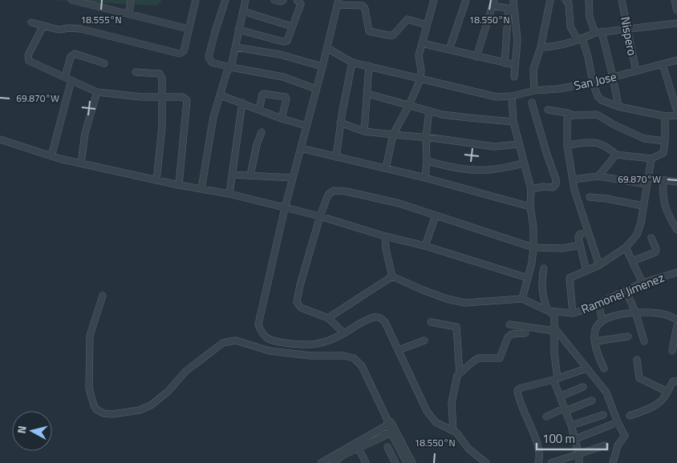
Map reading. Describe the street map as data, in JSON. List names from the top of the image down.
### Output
{
  "streets": {
    "street": ["Nispero", "San Jose", "Ramonel Jimenez"]
  },
  "crossings": [
    ["Nispero", "San Jose"]
  ],
  "scale_bar": "100 m",
  "north": "left",
  "coordinates": ["18.555°N", "18.550°N", "69.870°W"]
}
